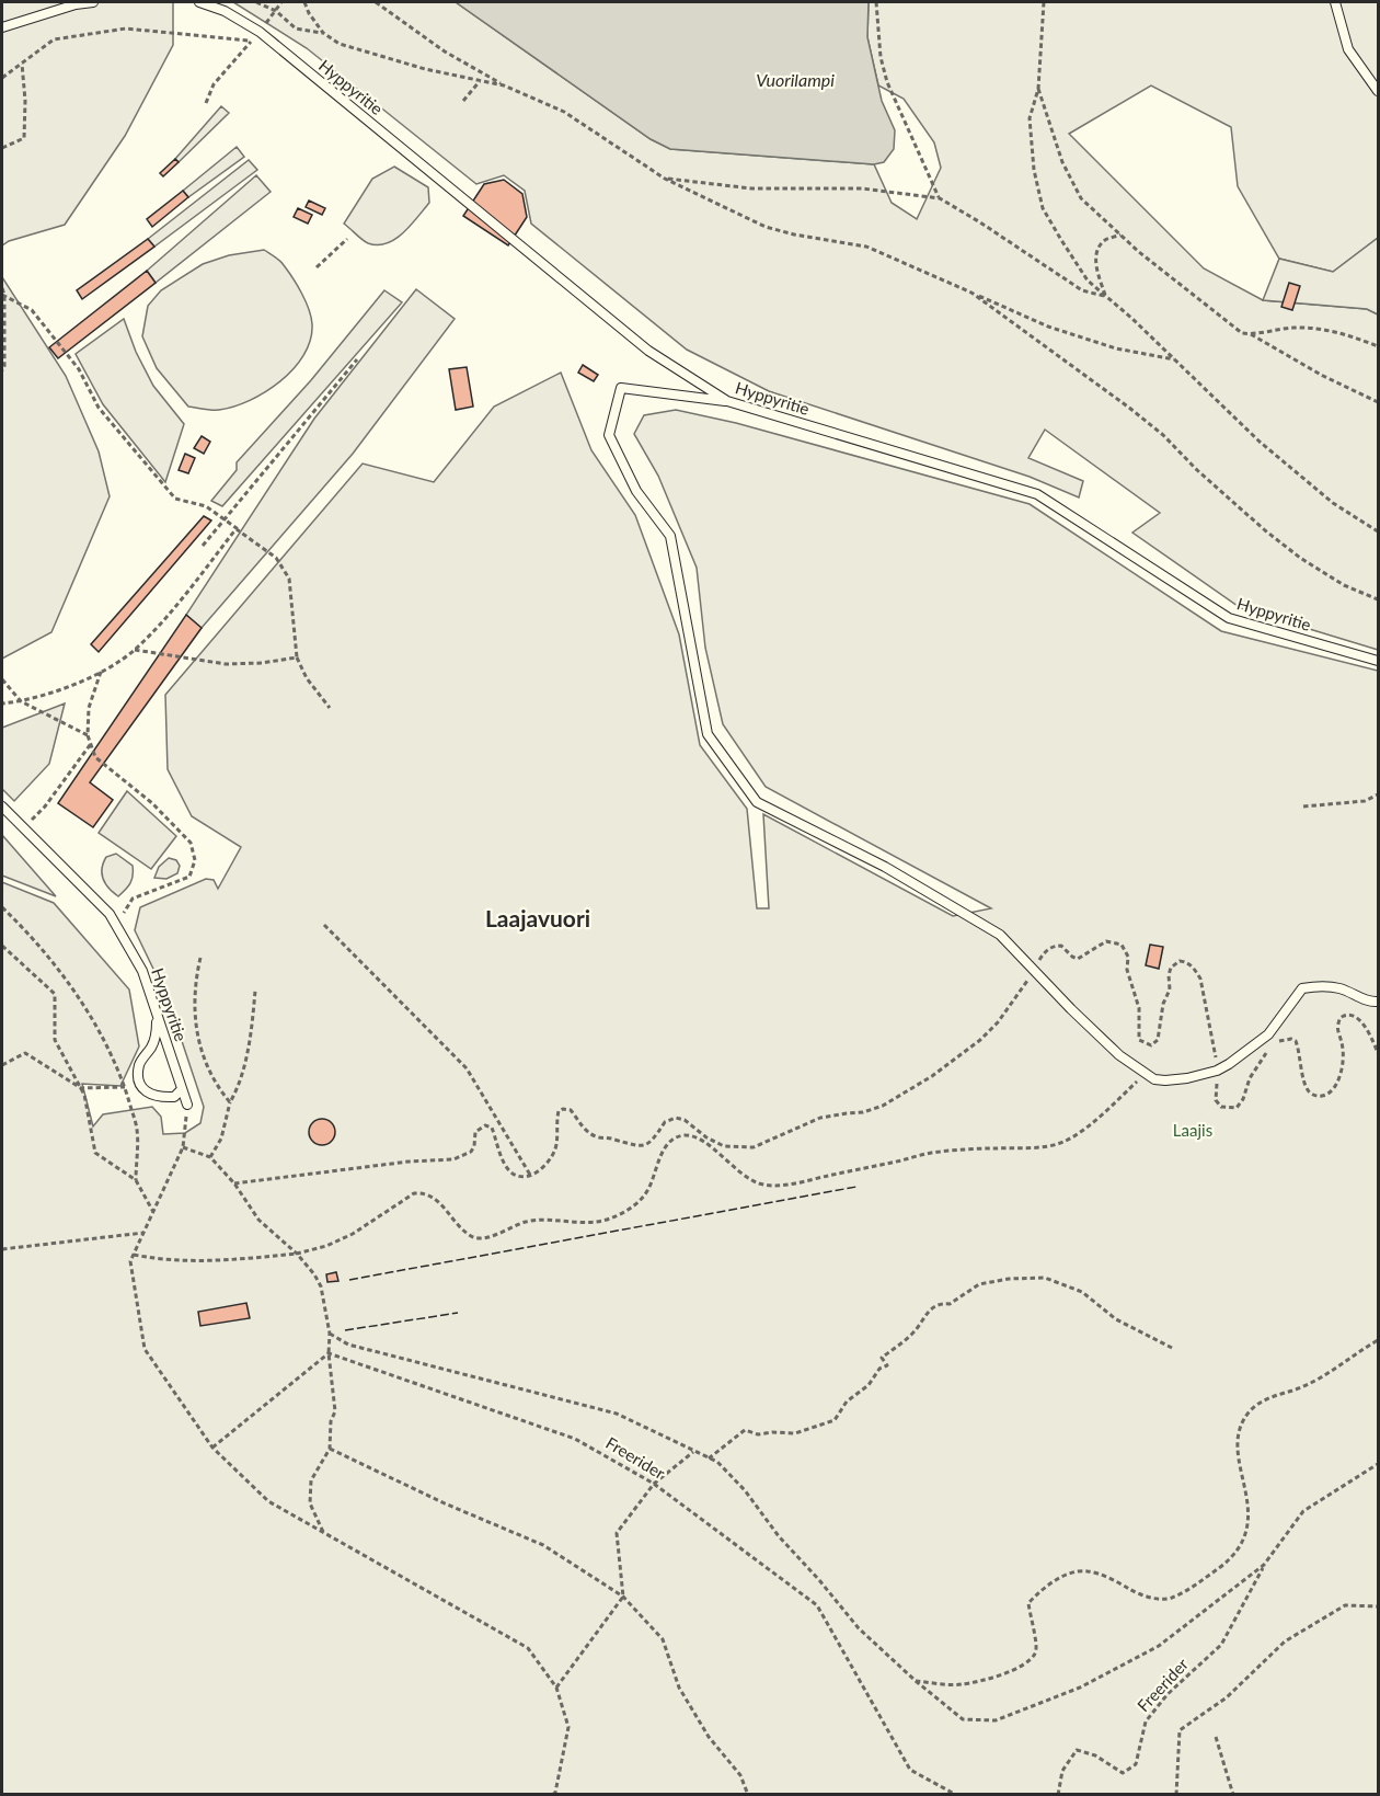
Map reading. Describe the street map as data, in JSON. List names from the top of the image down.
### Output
{
  "streets": {
    "lane": ["Hyppyritie"],
    "path": ["Freerider"]
  },
  "districts": ["Laajavuori"],
  "water": ["Vuorilampi"],
  "parks": ["Laajis"]
}
